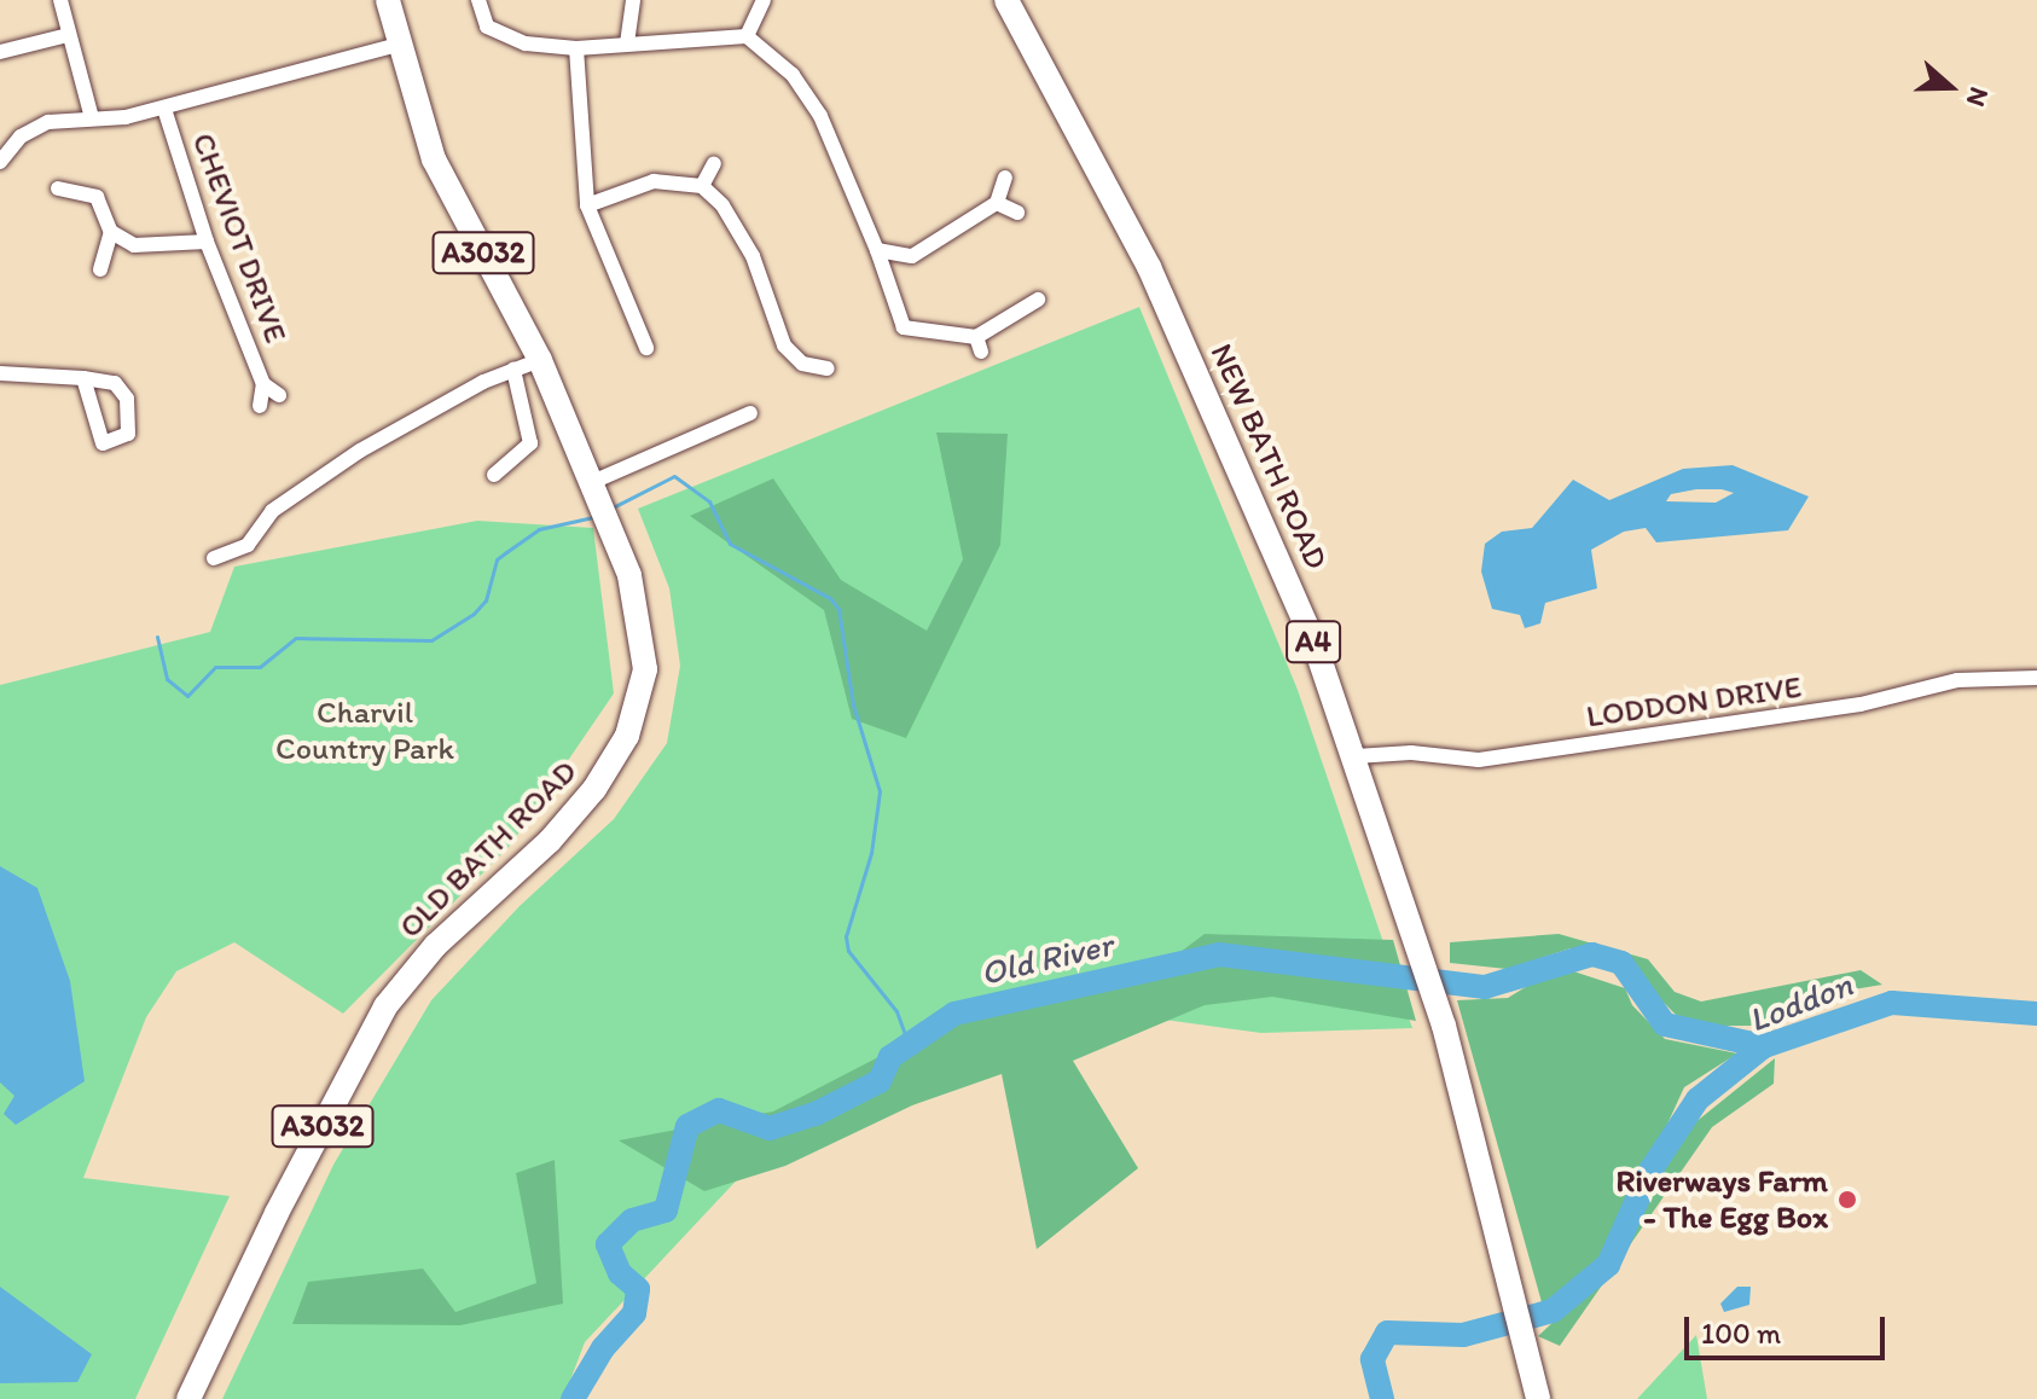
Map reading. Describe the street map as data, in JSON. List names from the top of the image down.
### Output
{
  "streets": {
    "main road": [
      "A3032",
      "NEW BATH ROAD",
      "A4",
      "OLD BATH ROAD"
    ],
    "street": ["CHEVIOT DRIVE", "LODDON DRIVE"]
  },
  "crossings": [
    ["NEW BATH ROAD", "LODDON DRIVE"]
  ],
  "water": ["Old River", "Loddon"],
  "parks": ["Charvil Country Park"],
  "places": ["Riverways Farm - The Egg Box"],
  "scale_bar": "100 m",
  "north": "right"
}
